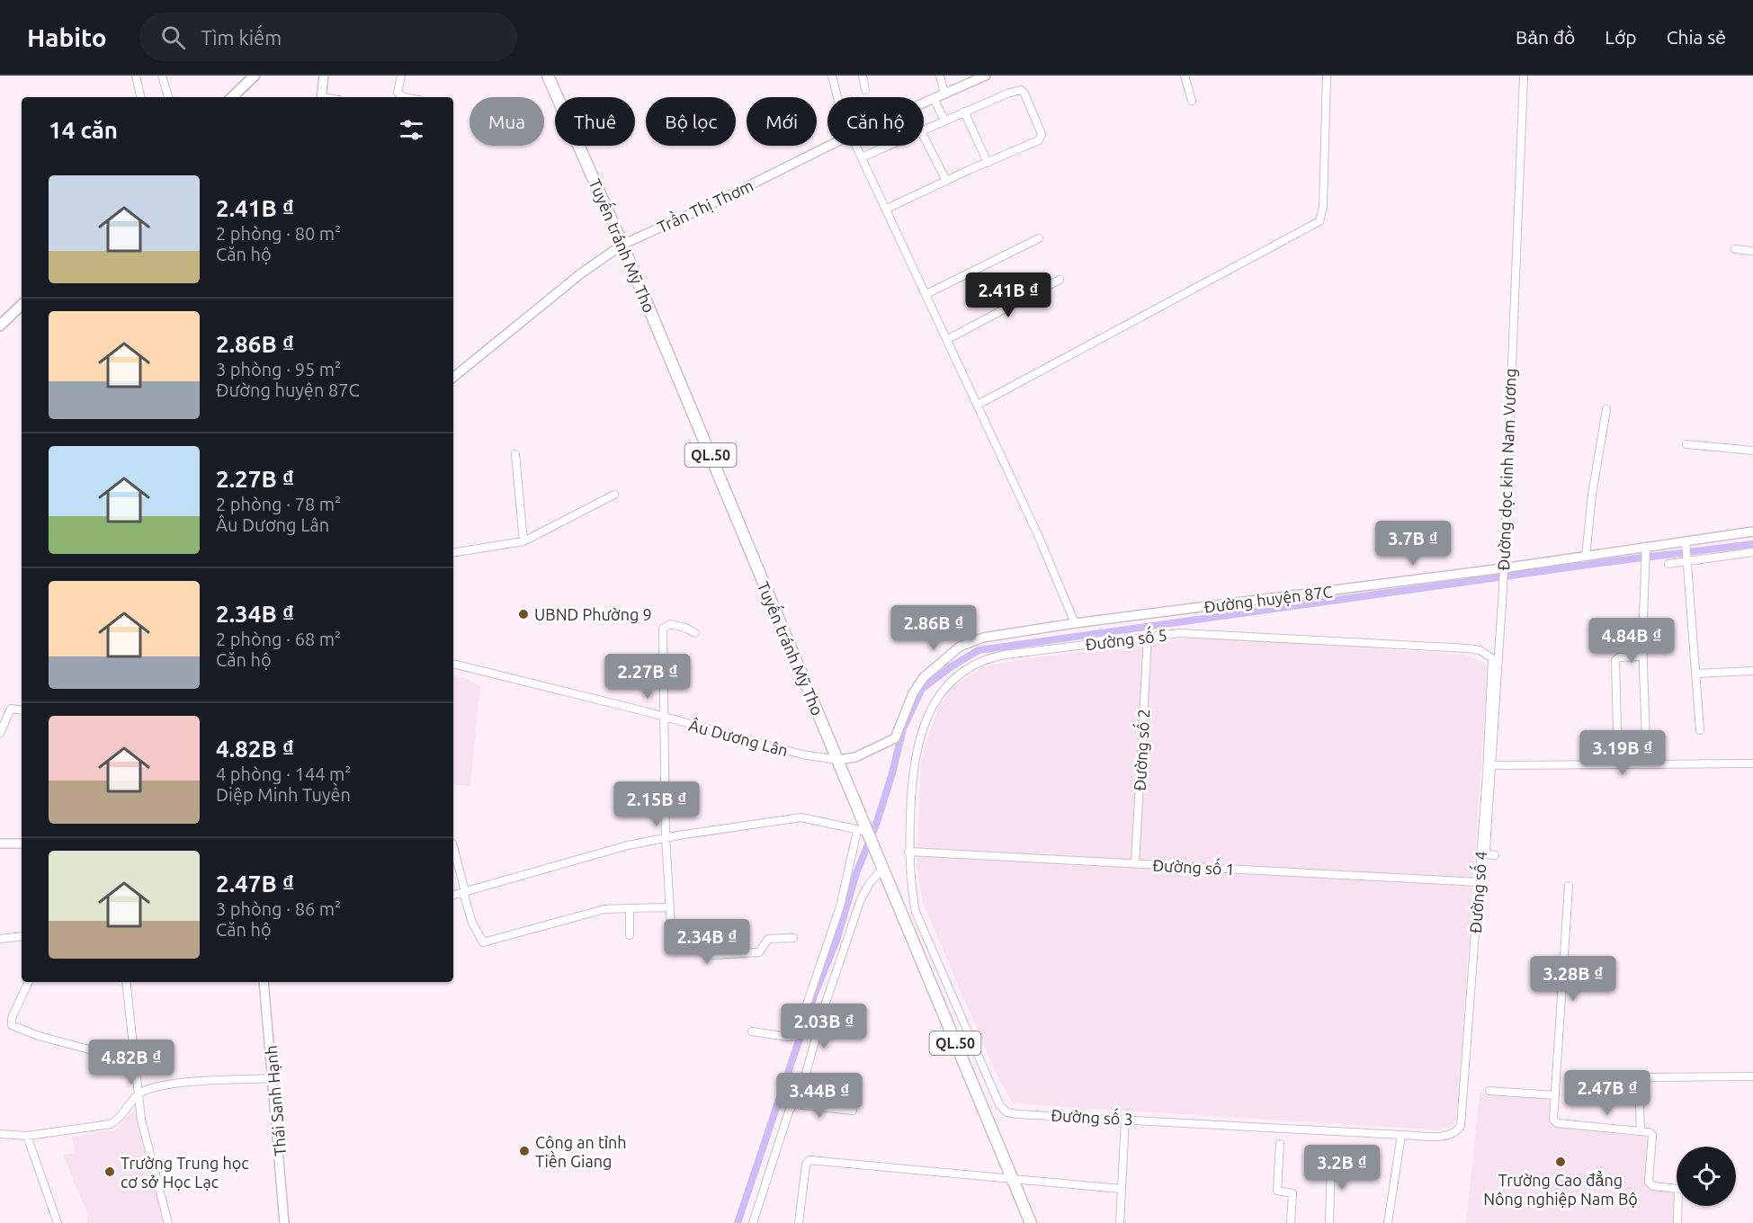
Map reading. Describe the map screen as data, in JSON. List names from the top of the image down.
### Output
{
  "streets": {
    "highway": ["Tuyến tránh Mỹ Tho", "QL.50"],
    "street": [
      "Trần Thị Thơm",
      "Đường dọc kinh Nam Vương",
      "Đường huyện 87C",
      "Đường số 5",
      "Âu Dương Lân",
      "Đường số 2",
      "Đường số 1",
      "Đường số 4",
      "Thái Sanh Hạnh",
      "Đường số 3"
    ]
  },
  "crossings": [
    ["Trần Thị Thơm", "Tuyến tránh Mỹ Tho"],
    ["Tuyến tránh Mỹ Tho", "Đường huyện 87C"],
    ["Tuyến tránh Mỹ Tho", "Âu Dương Lân"],
    ["Đường dọc kinh Nam Vương", "Đường huyện 87C"],
    ["Đường huyện 87C", "Âu Dương Lân"],
    ["Đường số 5", "Đường số 2"],
    ["Đường số 5", "Đường số 1"],
    ["Đường số 5", "Đường số 4"],
    ["Đường số 5", "Đường số 3"],
    ["Đường số 2", "Đường số 1"],
    ["Đường số 1", "Đường số 4"],
    ["Đường số 1", "Đường số 3"],
    ["Đường số 4", "Đường số 3"]
  ],
  "places": [
    "UBND Phường 9",
    "Công an tỉnh Tiền Giang",
    "Trường Cao đẳng Nông nghiệp Nam Bộ",
    "Trường Trung học cơ sở Học Lạc"
  ],
  "page": {
    "header": "Habito",
    "search": "Tìm kiếm",
    "nav": ["Bản đồ", "Lớp", "Chia sẻ"],
    "chip": [
      "Mua",
      "Thuê",
      "Bộ lọc",
      "Mới",
      "Căn hộ"
    ],
    "heading": "14 căn",
    "list": [
      {
        "name": "2.41B ₫",
        "note": "2 phòng · 80 m² · Căn hộ"
      },
      {
        "name": "2.86B ₫",
        "note": "3 phòng · 95 m² · Đường huyện 87C"
      },
      {
        "name": "2.27B ₫",
        "note": "2 phòng · 78 m² · Âu Dương Lân"
      },
      {
        "name": "2.34B ₫",
        "note": "2 phòng · 68 m² · Căn hộ"
      },
      {
        "name": "4.82B ₫",
        "note": "4 phòng · 144 m² · Diệp Minh Tuyền"
      },
      {
        "name": "2.47B ₫",
        "note": "3 phòng · 86 m² · Căn hộ"
      }
    ],
    "price": [
      "2.41B ₫",
      "3.7B ₫",
      "2.86B ₫",
      "4.84B ₫",
      "2.27B ₫",
      "3.19B ₫",
      "2.15B ₫",
      "2.34B ₫",
      "3.28B ₫",
      "2.03B ₫",
      "4.82B ₫",
      "2.47B ₫",
      "3.44B ₫",
      "3.2B ₫"
    ]
  }
}
